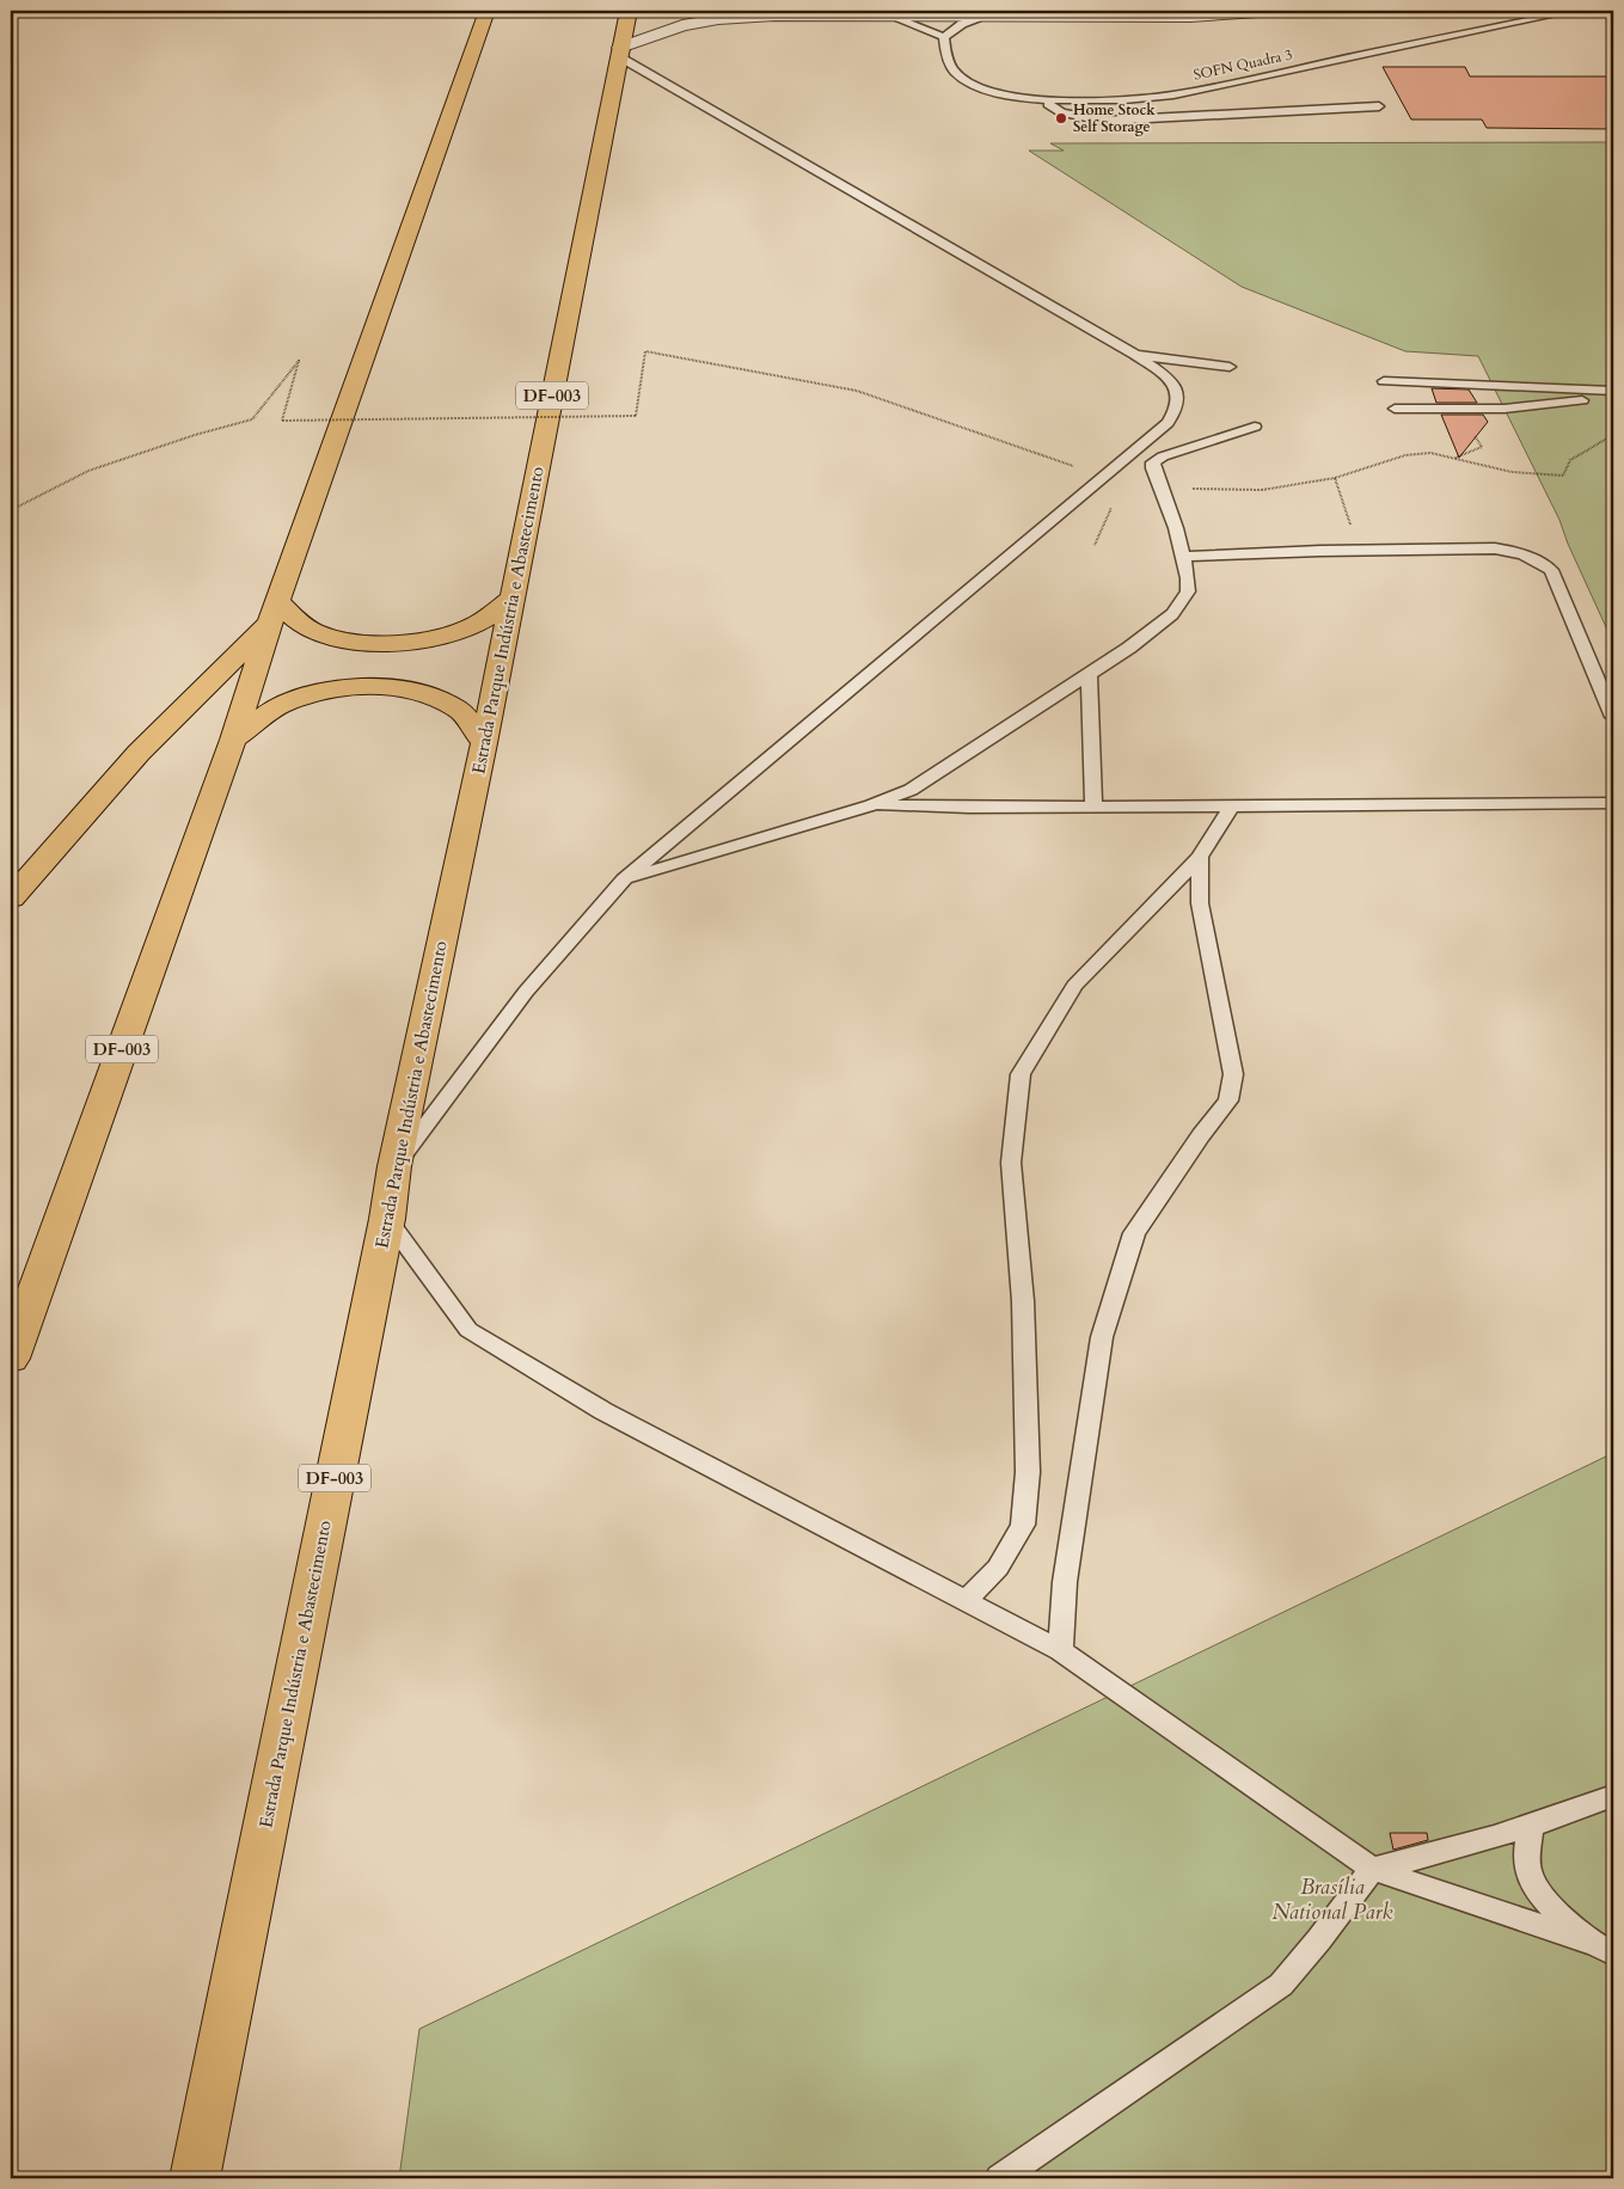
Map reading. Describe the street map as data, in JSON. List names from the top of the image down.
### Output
{
  "streets": {
    "highway": ["DF-003", "Estrada Parque Indústria e Abastecimento"],
    "lane": ["SOFN Quadra 3"]
  },
  "parks": ["Brasília National Park"],
  "places": ["Home Stock Self Storage"]
}
